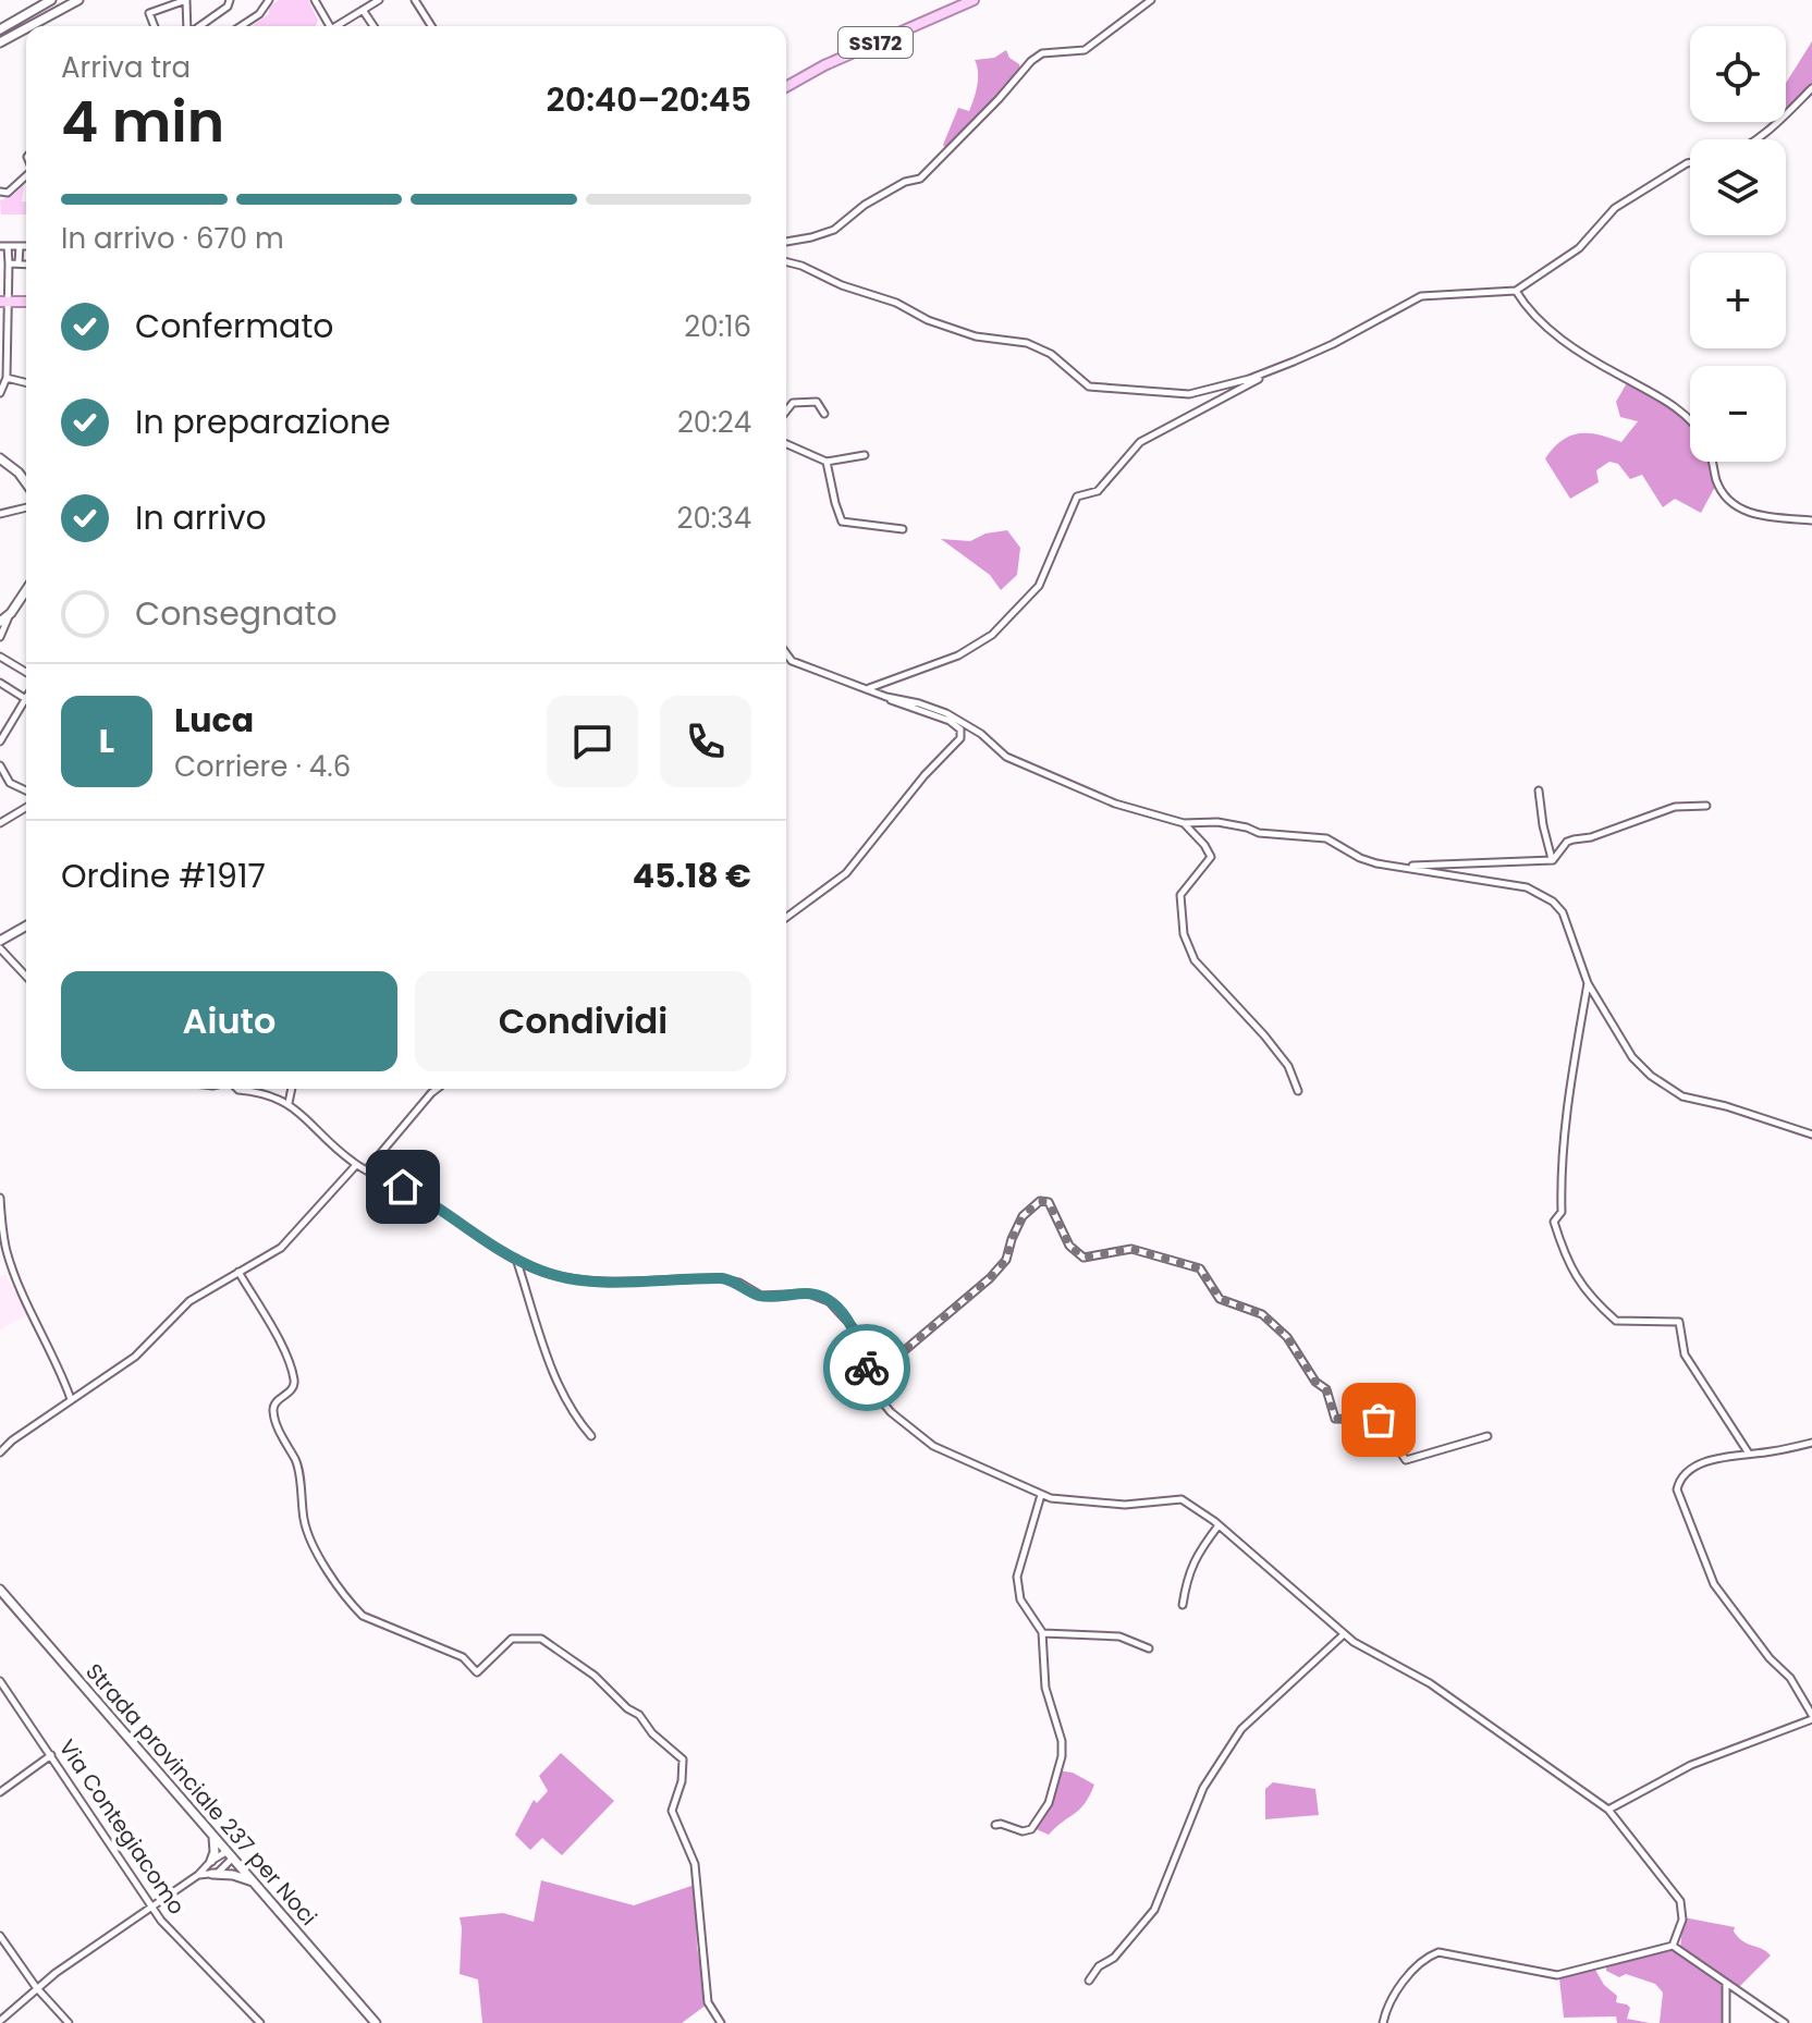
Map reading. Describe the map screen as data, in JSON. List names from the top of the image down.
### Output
{
  "streets": {
    "main road": ["SS172", "Strada provinciale 237 per Noci"],
    "street": ["Via Contegiacomo"]
  },
  "page": {
    "map_buttons": ["+", "−"],
    "heading": ["4 min", "Arriva tra", "20:40–20:45"],
    "panel": [
      "Luca",
      "Corriere · 4.6",
      "Ordine #1917",
      "45.18 €"
    ],
    "bar": "In arrivo · 670 m",
    "list": [
      ["Confermato", "20:16"],
      ["In preparazione", "20:24"],
      ["In arrivo", "20:34"],
      "Consegnato"
    ],
    "round": "L",
    "buttons": ["Aiuto", "Condividi"]
  }
}
